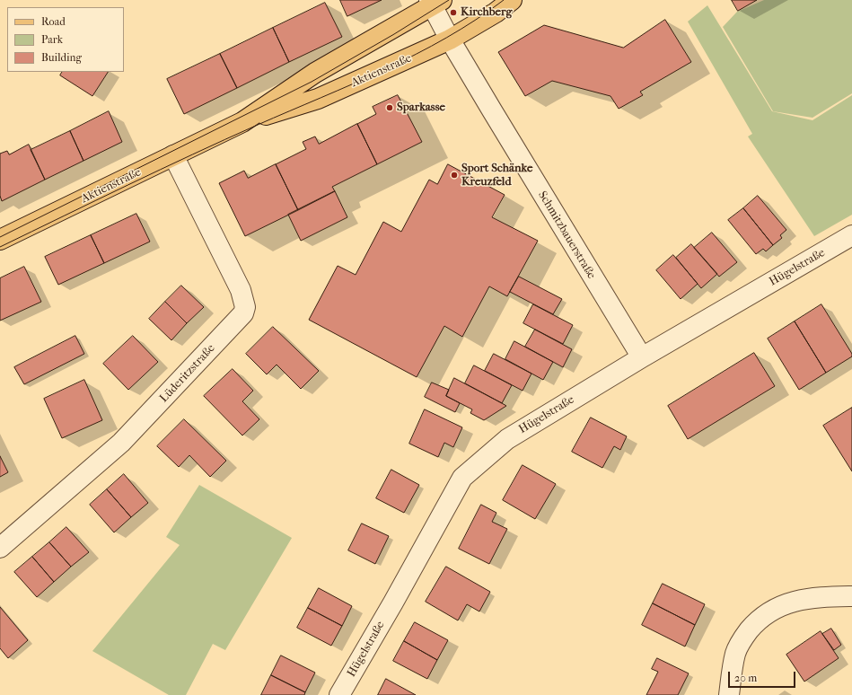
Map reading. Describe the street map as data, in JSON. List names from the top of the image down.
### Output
{
  "streets": {
    "main road": ["Aktienstraße"],
    "street": ["Schmitzbauerstraße", "Hügelstraße", "Lüderitzstraße"]
  },
  "crossings": [
    ["Aktienstraße", "Schmitzbauerstraße"],
    ["Aktienstraße", "Lüderitzstraße"],
    ["Schmitzbauerstraße", "Hügelstraße"]
  ],
  "places": ["Kirchberg", "Sparkasse", "Sport Schänke Kreuzfeld"],
  "legend": ["Road", "Park", "Building"],
  "scale_bar": "20 m"
}
